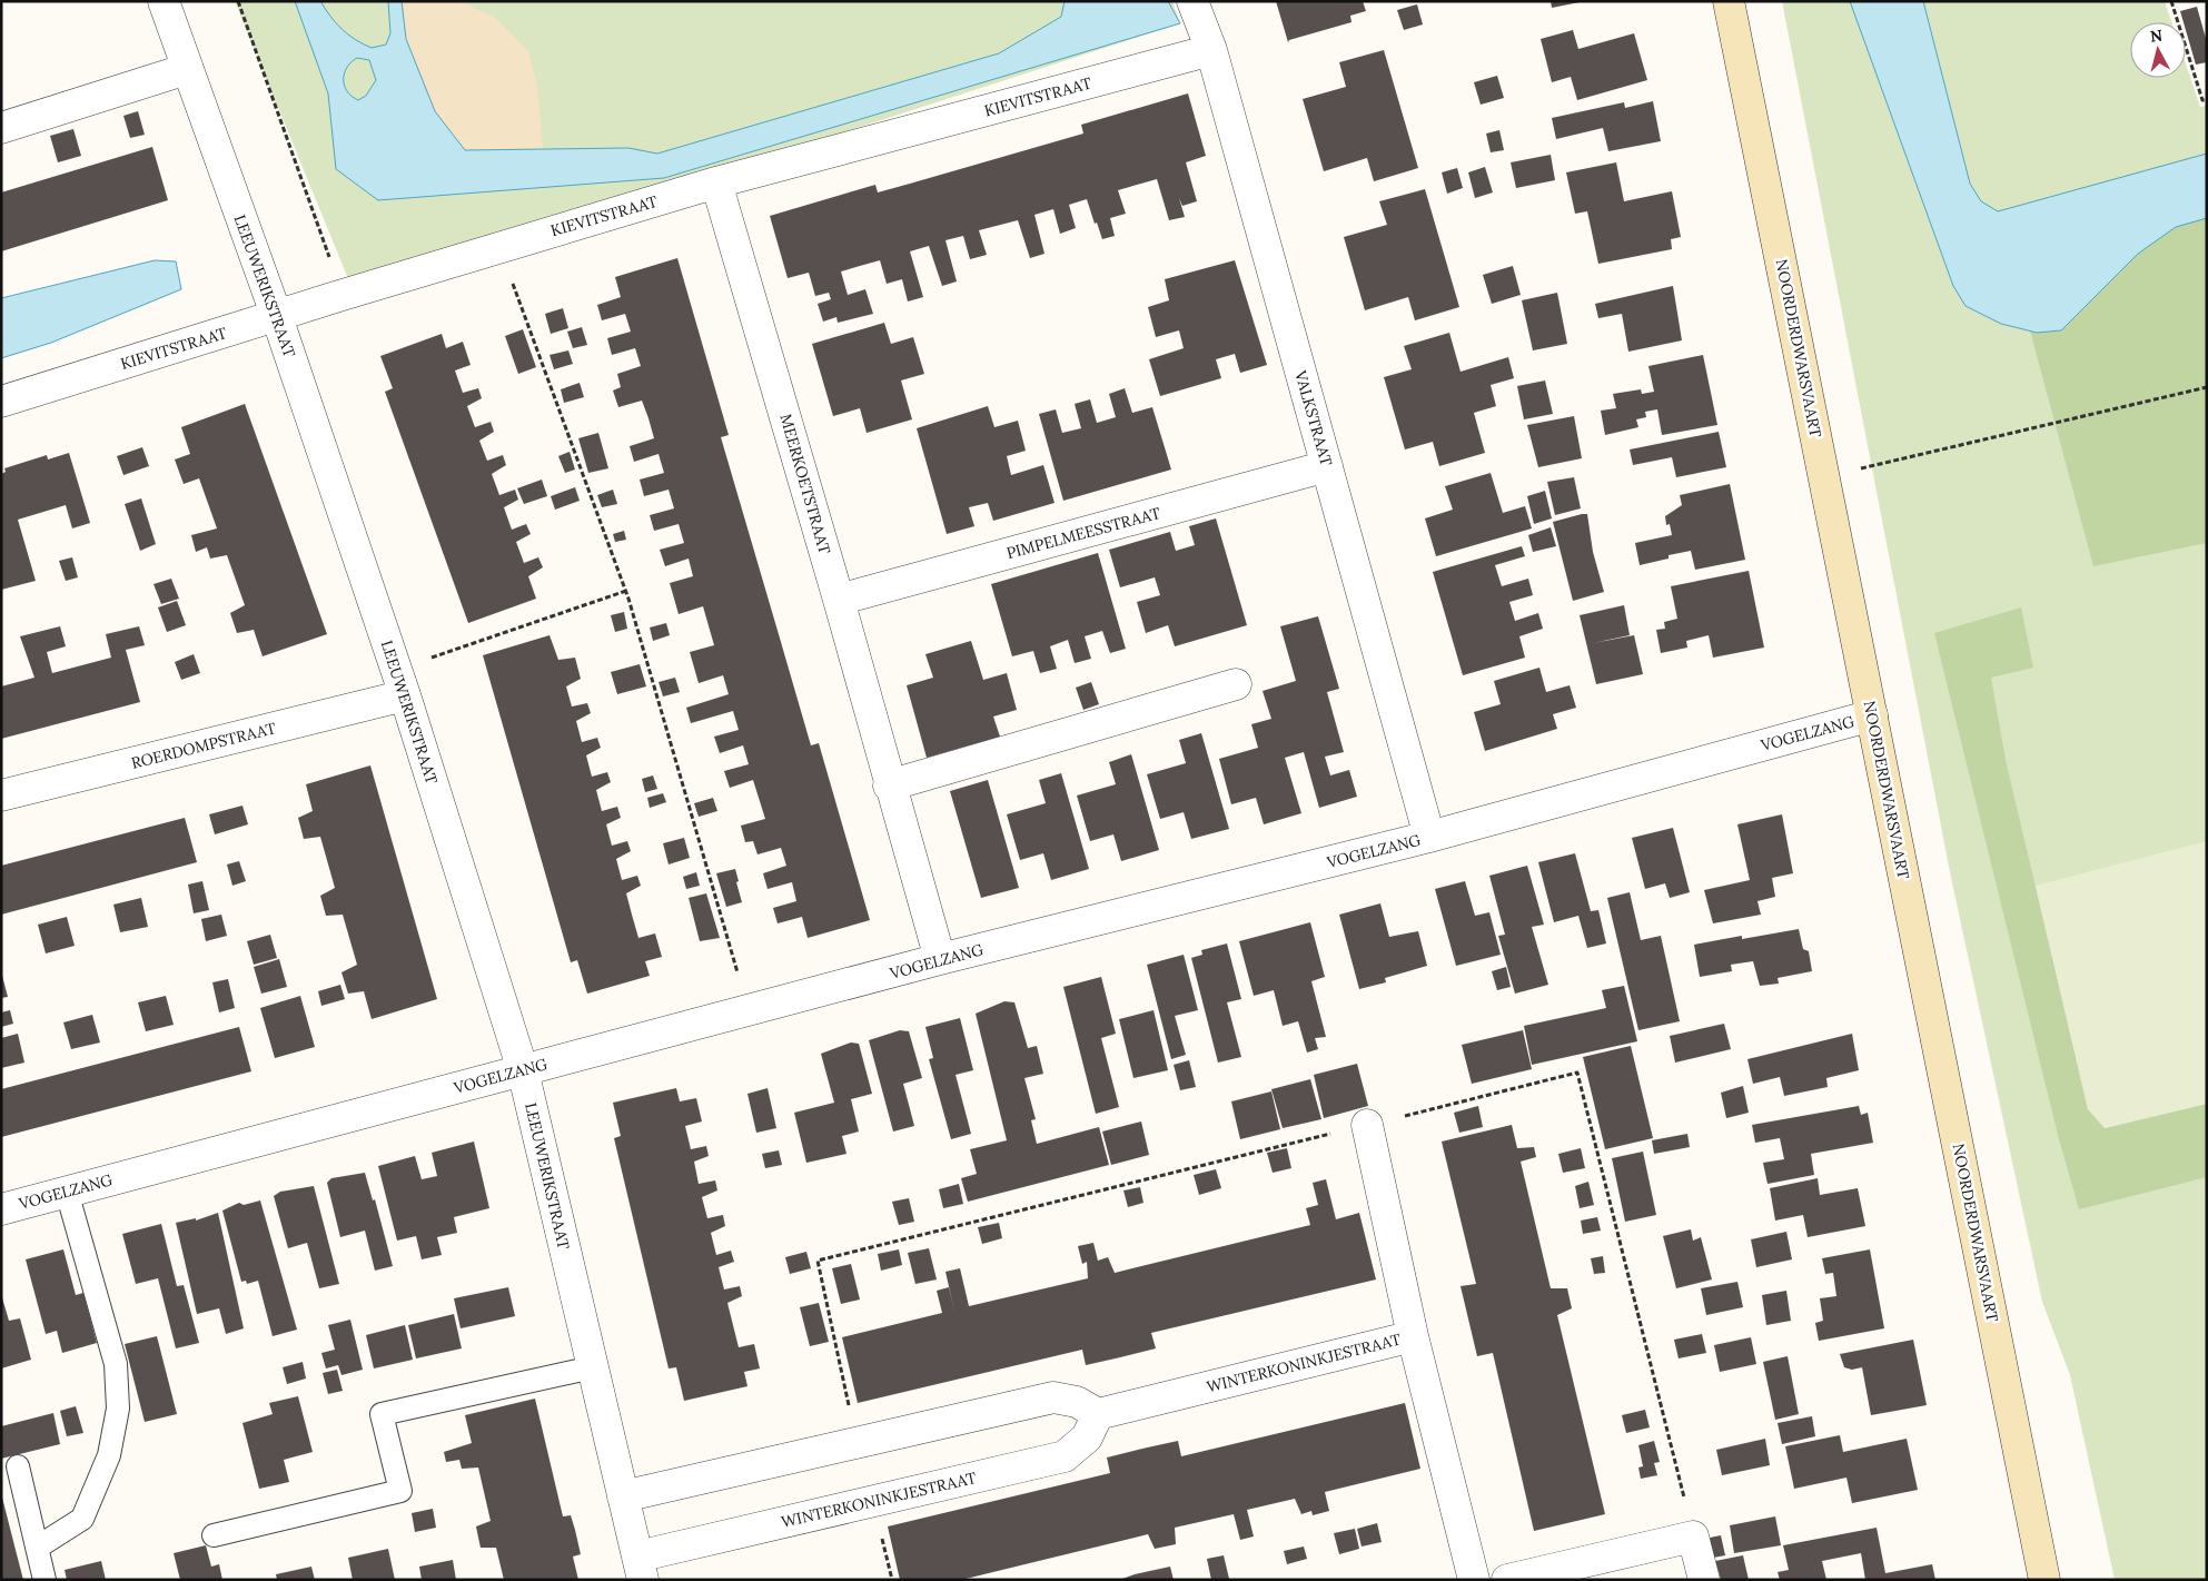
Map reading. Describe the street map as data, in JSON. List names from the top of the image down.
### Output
{
  "streets": {
    "main road": ["NOORDERDWARSVAART"],
    "street": [
      "KIEVITSTRAAT",
      "LEEUWERIKSTRAAT",
      "VALKSTRAAT",
      "MEERKOETSTRAAT",
      "PIMPELMEESSTRAAT",
      "VOGELZANG",
      "ROERDOMPSTRAAT",
      "WINTERKONINKJESTRAAT"
    ]
  },
  "crossings": [
    ["KIEVITSTRAAT", "LEEUWERIKSTRAAT"],
    ["KIEVITSTRAAT", "VALKSTRAAT"],
    ["KIEVITSTRAAT", "MEERKOETSTRAAT"],
    ["LEEUWERIKSTRAAT", "VOGELZANG"],
    ["LEEUWERIKSTRAAT", "ROERDOMPSTRAAT"],
    ["LEEUWERIKSTRAAT", "WINTERKONINKJESTRAAT"],
    ["NOORDERDWARSVAART", "VOGELZANG"],
    ["VALKSTRAAT", "PIMPELMEESSTRAAT"],
    ["VALKSTRAAT", "VOGELZANG"],
    ["MEERKOETSTRAAT", "PIMPELMEESSTRAAT"],
    ["MEERKOETSTRAAT", "VOGELZANG"]
  ],
  "north": "top"
}
